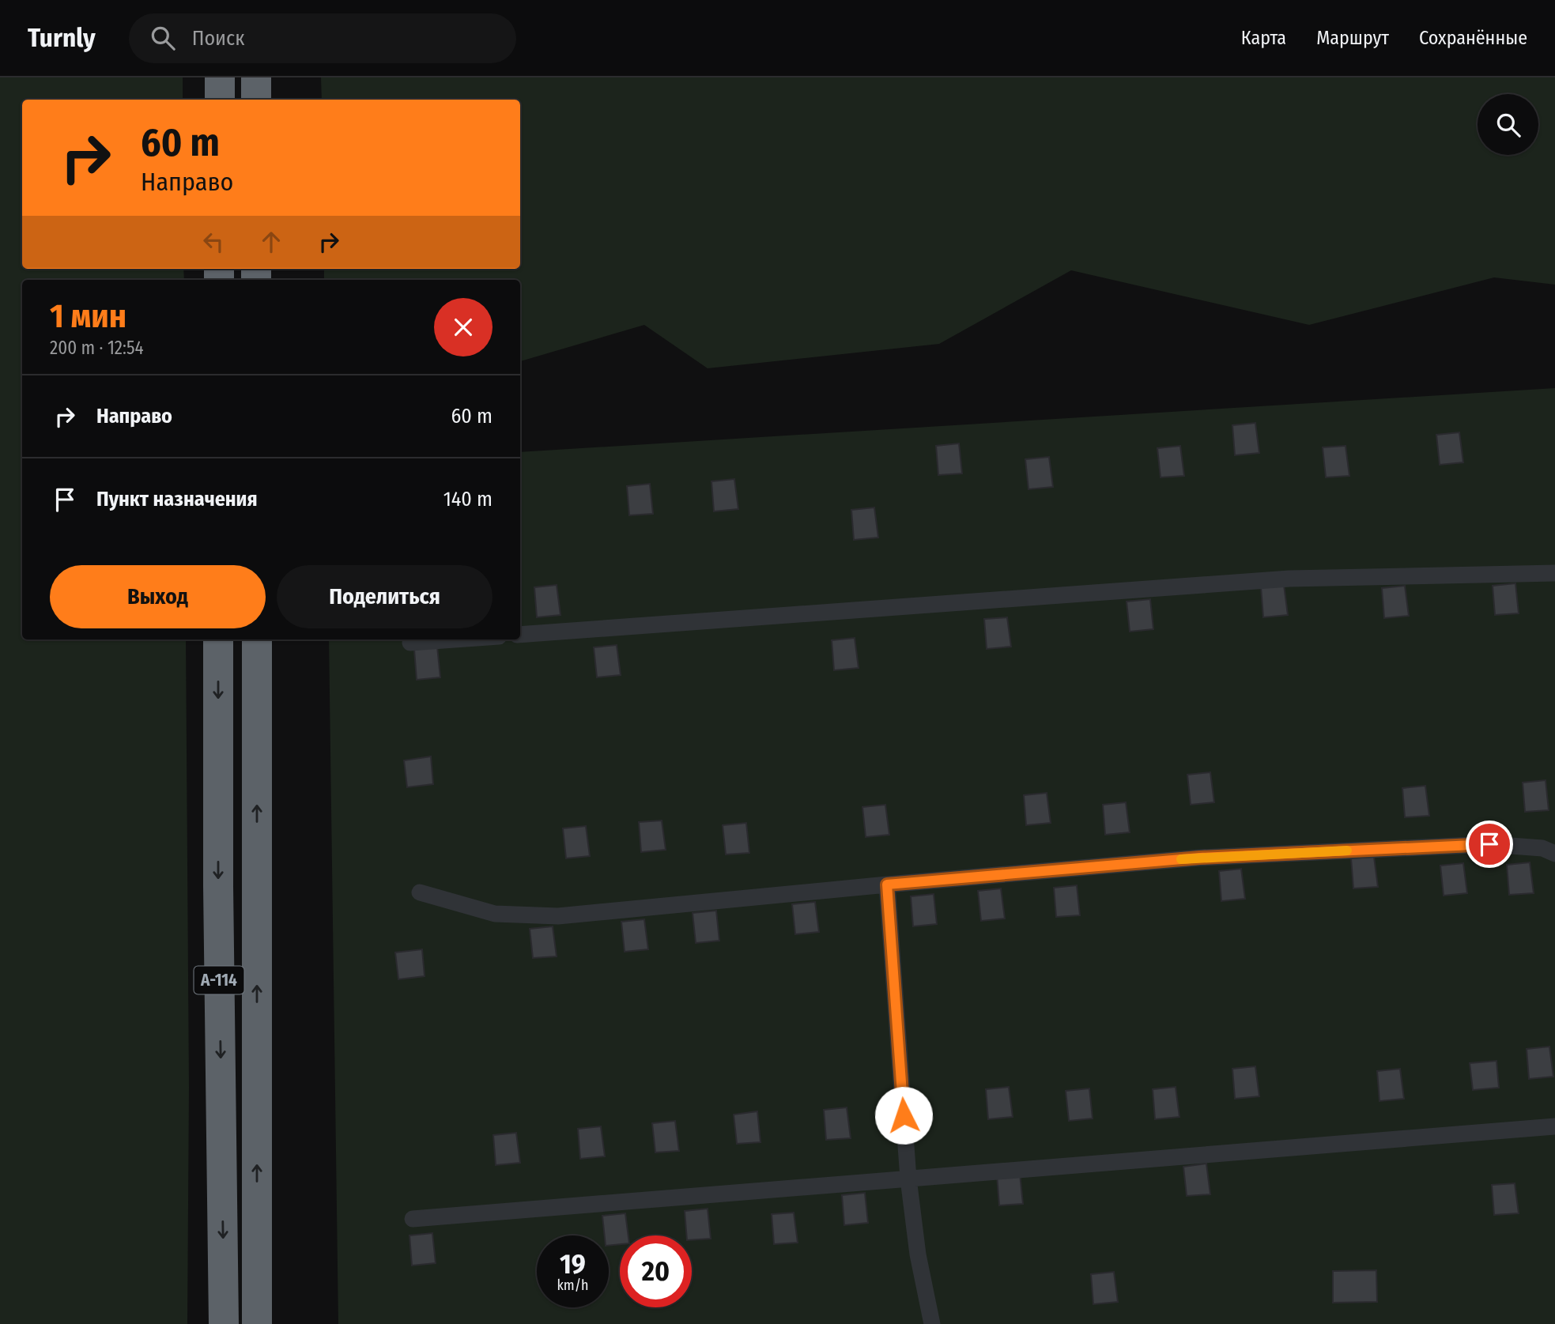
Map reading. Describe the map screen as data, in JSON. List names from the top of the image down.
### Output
{
  "streets": {
    "highway": ["А-114"]
  },
  "page": {
    "header": "Turnly",
    "search": "Поиск",
    "nav": ["Карта", "Маршрут", "Сохранённые"],
    "turn": ["60 m", "Направо"],
    "heading": ["1 мин", "200 m · 12:54"],
    "list": [
      {
        "name": "Направо",
        "value": "60 m"
      },
      {
        "name": "Пункт назначения",
        "value": "140 m"
      }
    ],
    "buttons": ["Выход", "Поделиться"],
    "speed": "19 km/h",
    "limit": "20"
  }
}
